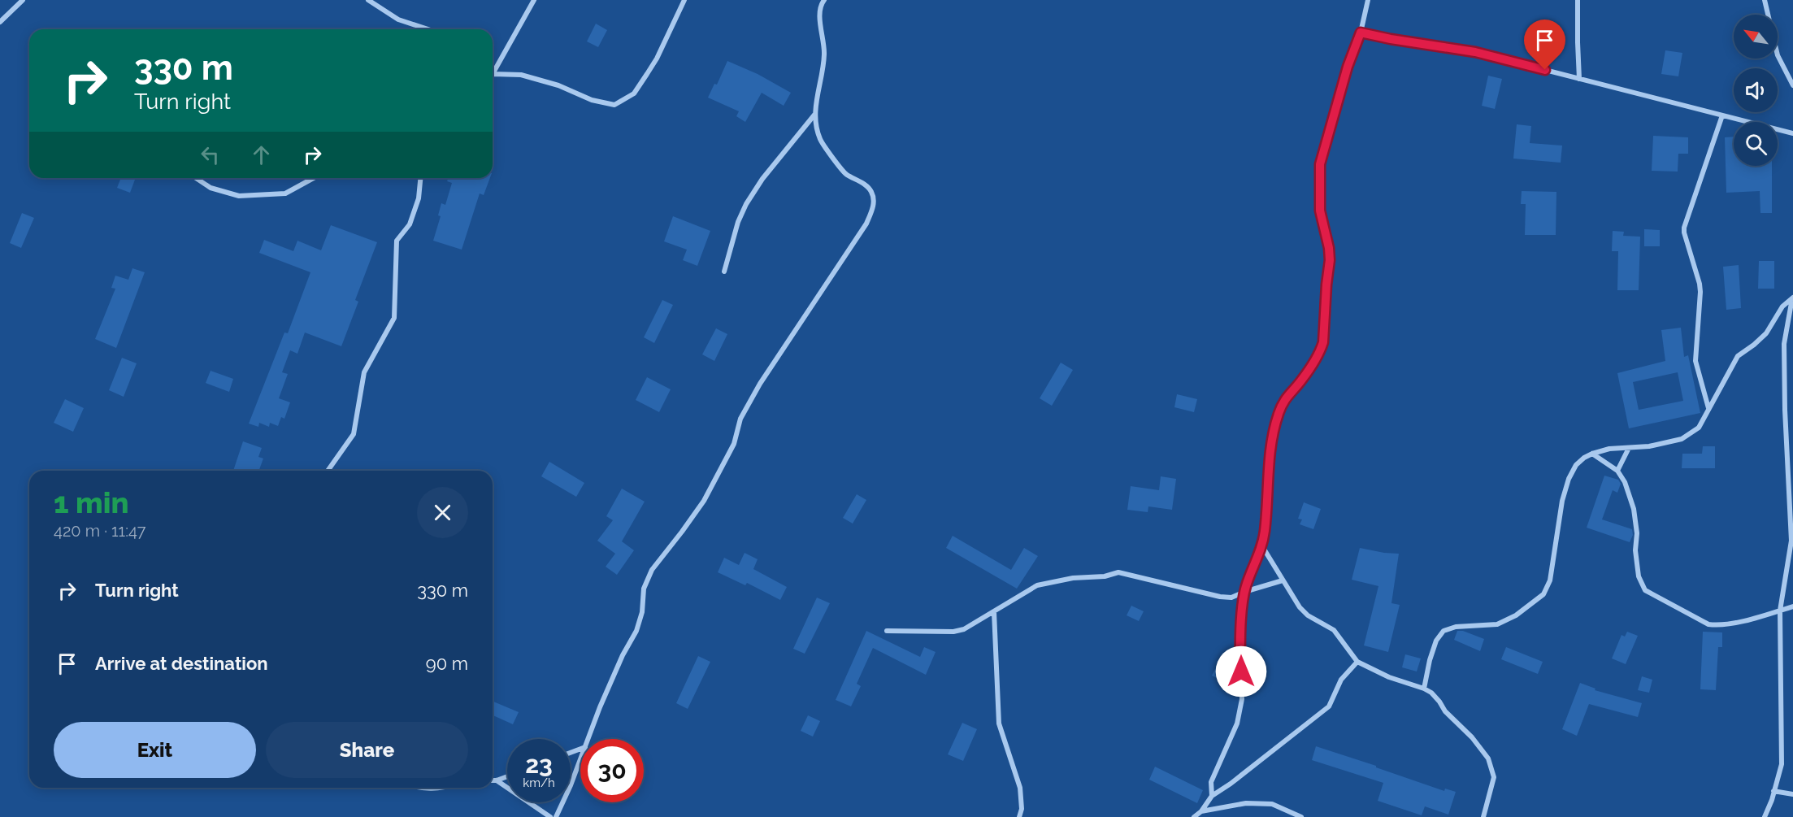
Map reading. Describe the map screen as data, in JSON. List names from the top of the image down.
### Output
{
  "north": "top left",
  "page": {
    "turn": ["330 m", "Turn right"],
    "heading": ["1 min", "420 m · 11:47"],
    "list": [
      {
        "name": "Turn right",
        "value": "330 m"
      },
      {
        "name": "Arrive at destination",
        "value": "90 m"
      }
    ],
    "buttons": ["Exit", "Share"],
    "speed": "23 km/h",
    "limit": "30"
  }
}
